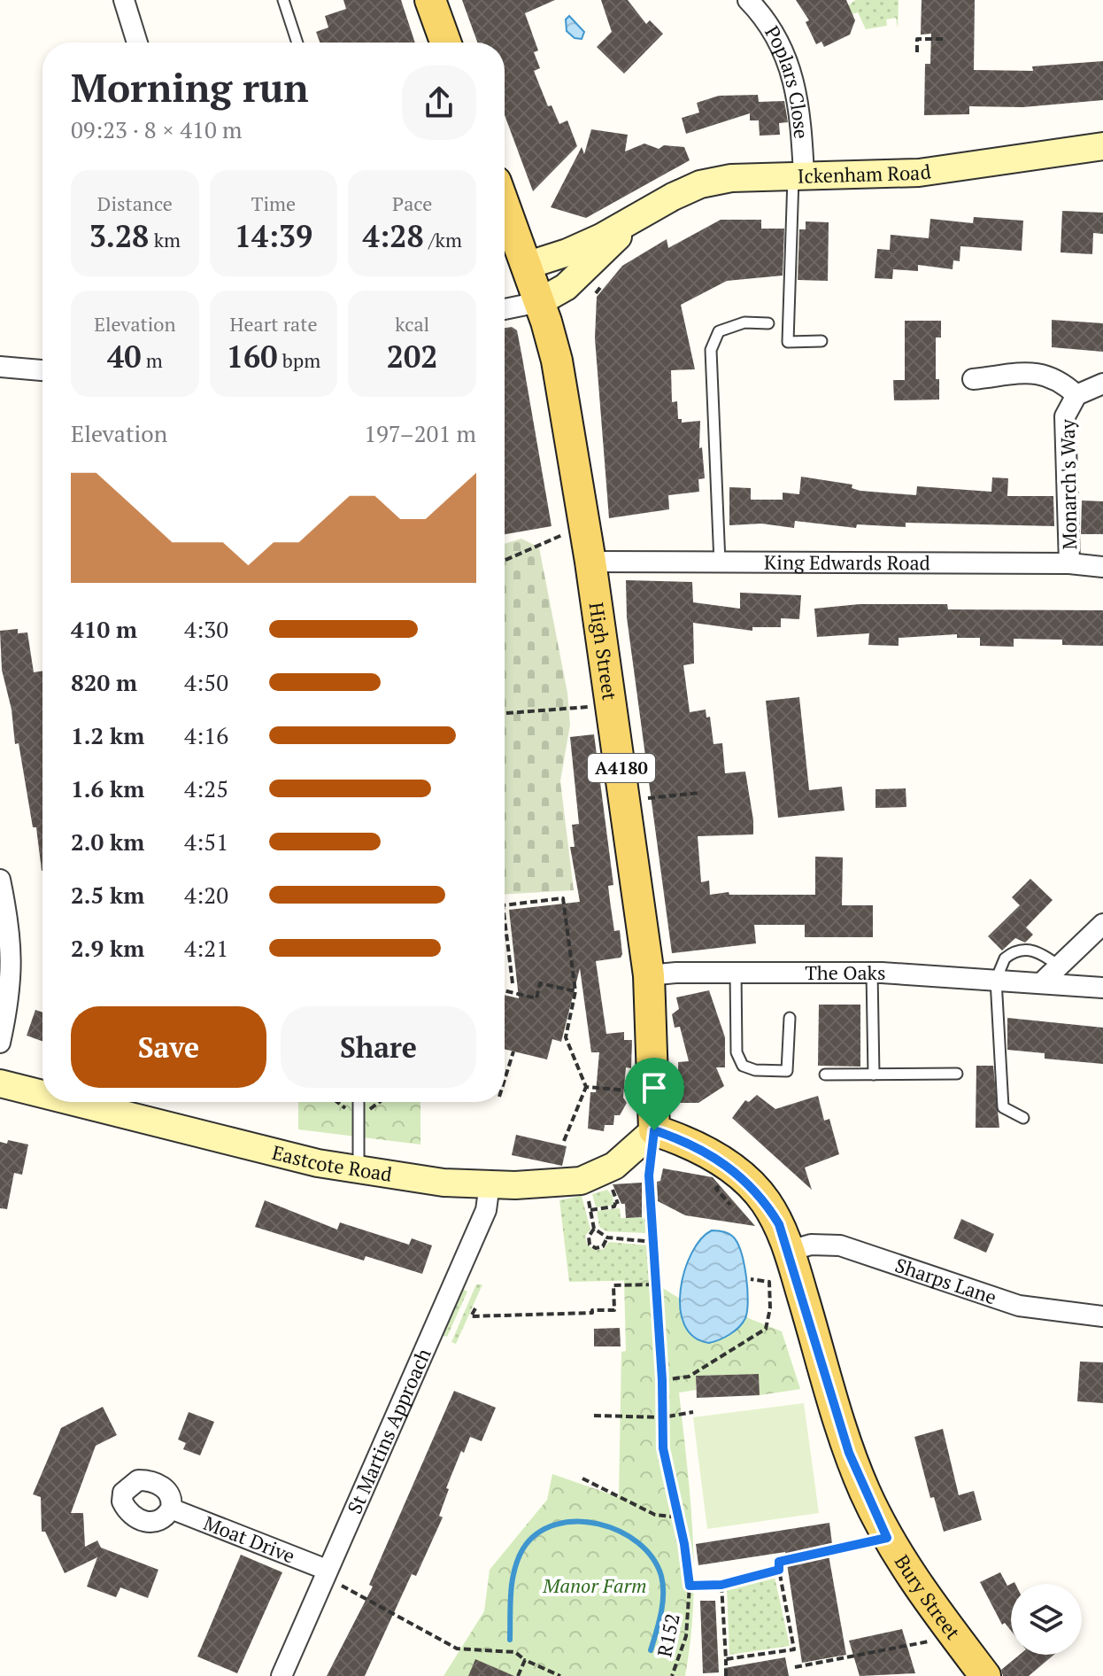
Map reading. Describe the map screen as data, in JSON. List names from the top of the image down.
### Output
{
  "streets": {
    "main road": [
      "Ickenham Road",
      "High Street",
      "A4180",
      "Eastcote Road",
      "Bury Street"
    ],
    "street": [
      "Poplars Close",
      "Monarch's Way",
      "King Edwards Road",
      "The Oaks",
      "Sharps Lane",
      "St Martins Approach",
      "Moat Drive"
    ],
    "path": ["R152"]
  },
  "crossings": [
    ["Poplars Close", "Ickenham Road"],
    ["Ickenham Road", "High Street"],
    ["Monarch's Way", "King Edwards Road"],
    ["King Edwards Road", "High Street"],
    ["High Street", "The Oaks"],
    ["High Street", "Eastcote Road"],
    ["High Street", "Bury Street"],
    ["Eastcote Road", "St Martins Approach"],
    ["Eastcote Road", "Bury Street"],
    ["Sharps Lane", "Bury Street"],
    ["St Martins Approach", "Moat Drive"]
  ],
  "parks": ["Manor Farm"],
  "page": {
    "heading": ["Morning run", "09:23 · 8 × 410 m"],
    "stats": [
      ["Distance", "3.28 km"],
      ["Time", "14:39"],
      ["Pace", "4:28 /km"],
      ["Elevation", "40 m"],
      ["Heart rate", "160 bpm"],
      ["kcal", "202"]
    ],
    "chart": ["Elevation", "197–201 m"],
    "list": [
      {
        "name": "410 m",
        "note": "4:30"
      },
      {
        "name": "820 m",
        "note": "4:50"
      },
      {
        "name": "1.2 km",
        "note": "4:16"
      },
      {
        "name": "1.6 km",
        "note": "4:25"
      },
      {
        "name": "2.0 km",
        "note": "4:51"
      },
      {
        "name": "2.5 km",
        "note": "4:20"
      },
      {
        "name": "2.9 km",
        "note": "4:21"
      }
    ],
    "buttons": ["Save", "Share"]
  }
}
